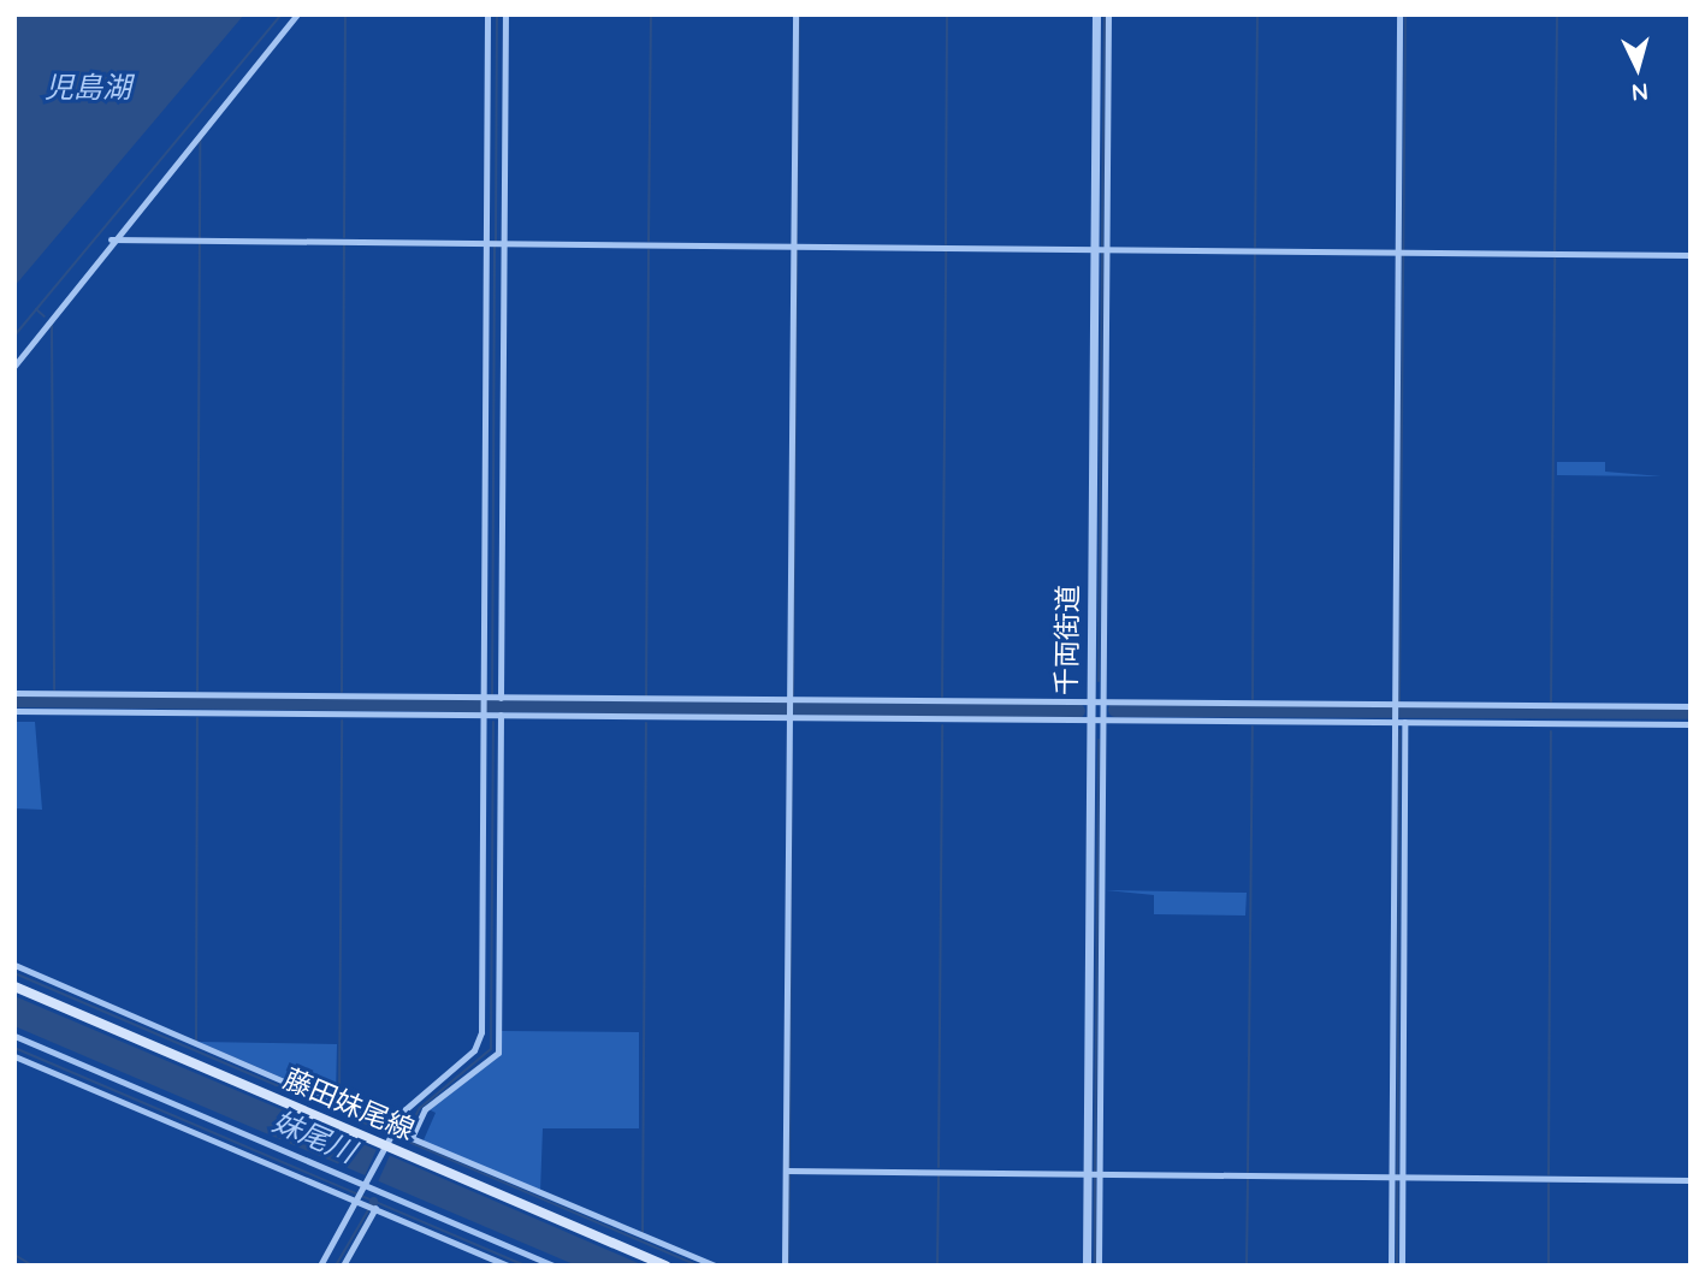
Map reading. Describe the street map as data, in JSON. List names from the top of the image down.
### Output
{
  "streets": {
    "main road": ["藤田妹尾線"],
    "street": ["千両街道"]
  },
  "water": ["児島湖", "妹尾川"],
  "north": "bottom"
}
